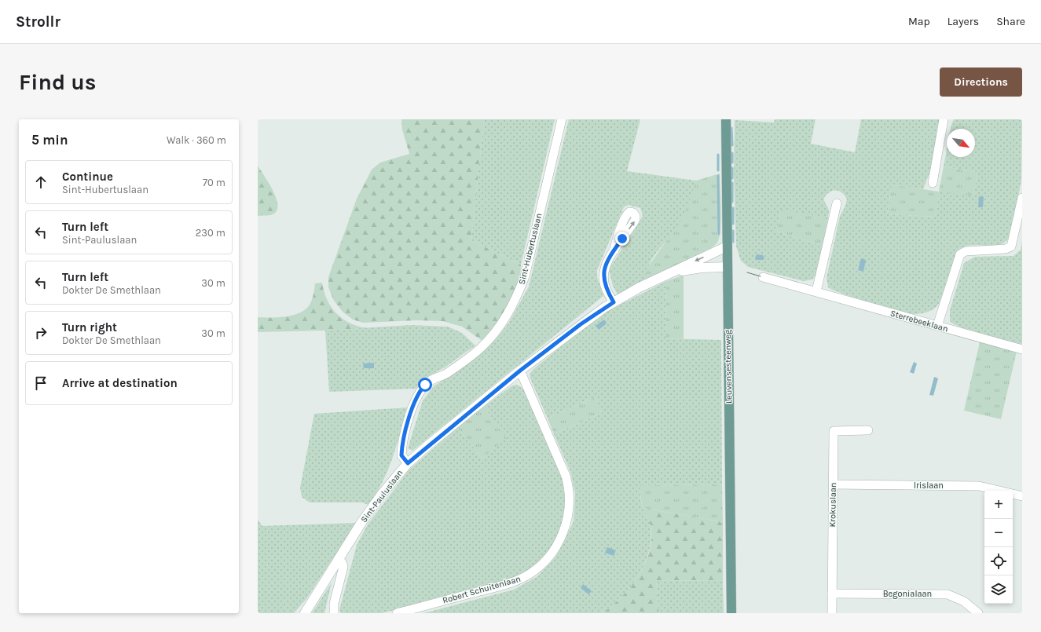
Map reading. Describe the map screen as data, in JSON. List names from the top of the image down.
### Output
{
  "streets": {
    "main road": ["Leuvensesteenweg"],
    "street": [
      "Sint-Hubertuslaan",
      "Sterrebeeklaan",
      "Irislaan",
      "Sint-Pauluslaan",
      "Krokuslaan",
      "Robert Schuitenlaan",
      "Begonialaan"
    ]
  },
  "crossings": [
    ["Sint-Hubertuslaan", "Sint-Pauluslaan"],
    ["Leuvensesteenweg", "Sint-Pauluslaan"],
    ["Irislaan", "Krokuslaan"],
    ["Sint-Pauluslaan", "Robert Schuitenlaan"],
    ["Krokuslaan", "Begonialaan"]
  ],
  "north": "bottom right",
  "page": {
    "header": "Strollr",
    "nav": ["Map", "Layers", "Share"],
    "buttons": "Directions",
    "title": "Find us",
    "heading": ["5 min", "Walk · 360 m"],
    "list": [
      ["Continue", "Sint-Hubertuslaan", "70 m"],
      ["Turn left", "Sint-Pauluslaan", "230 m"],
      ["Turn left", "Dokter De Smethlaan", "30 m"],
      ["Turn right", "Dokter De Smethlaan", "30 m"],
      "Arrive at destination"
    ],
    "map_buttons": ["+", "−"]
  }
}
